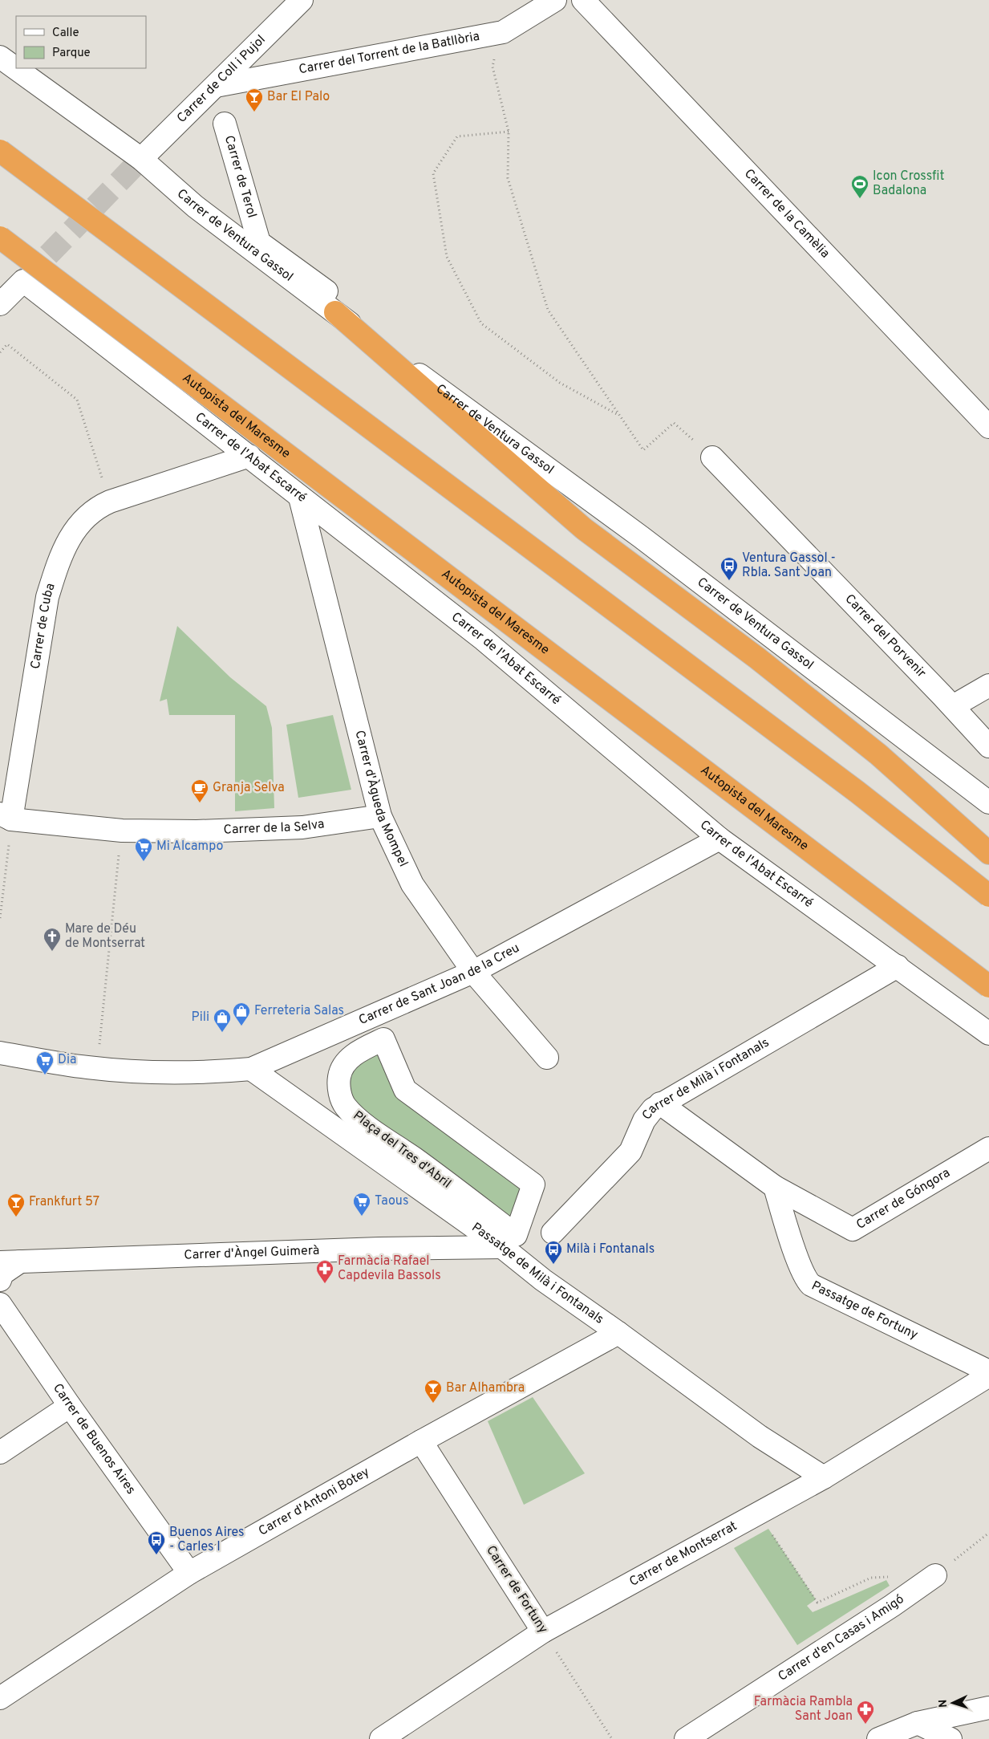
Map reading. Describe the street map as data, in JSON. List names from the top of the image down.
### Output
{
  "streets": {
    "highway": ["Autopista del Maresme"],
    "street": [
      "Carrer del Torrent de la Batllòria",
      "Carrer de Coll i Pujol",
      "Carrer de Terol",
      "Carrer de la Camèlia",
      "Carrer de Ventura Gassol",
      "Carrer de l'Abat Escarré",
      "Carrer de Cuba",
      "Carrer del Porvenir",
      "Carrer d'Àgueda Mompel",
      "Carrer de la Selva",
      "Carrer de Sant Joan de la Creu",
      "Carrer de Milà i Fontanals",
      "Plaça del Tres d'Abril",
      "Carrer de Góngora",
      "Carrer d'Àngel Guimerà",
      "Passatge de Milà i Fontanals",
      "Passatge de Fortuny",
      "Carrer de Buenos Aires",
      "Carrer d'Antoni Botey",
      "Carrer de Montserrat",
      "Carrer de Fortuny",
      "Carrer d'en Casas i Amigó"
    ]
  },
  "crossings": [
    ["Carrer del Torrent de la Batllòria", "Carrer de Coll i Pujol"],
    ["Carrer de Coll i Pujol", "Carrer de Ventura Gassol"],
    ["Carrer de l'Abat Escarré", "Carrer de Cuba"],
    ["Carrer de l'Abat Escarré", "Carrer d'Àgueda Mompel"],
    ["Carrer de l'Abat Escarré", "Carrer de Sant Joan de la Creu"],
    ["Carrer de l'Abat Escarré", "Carrer de Milà i Fontanals"],
    ["Carrer de Cuba", "Carrer de la Selva"],
    ["Carrer d'Àgueda Mompel", "Carrer de la Selva"],
    ["Carrer d'Àgueda Mompel", "Carrer de Sant Joan de la Creu"],
    ["Carrer de Sant Joan de la Creu", "Passatge de Milà i Fontanals"],
    ["Plaça del Tres d'Abril", "Carrer d'Àngel Guimerà"],
    ["Plaça del Tres d'Abril", "Passatge de Milà i Fontanals"],
    ["Carrer de Góngora", "Passatge de Fortuny"],
    ["Carrer d'Àngel Guimerà", "Passatge de Milà i Fontanals"],
    ["Passatge de Milà i Fontanals", "Carrer d'Antoni Botey"],
    ["Passatge de Milà i Fontanals", "Carrer de Montserrat"],
    ["Carrer de Buenos Aires", "Carrer d'Antoni Botey"],
    ["Carrer d'Antoni Botey", "Carrer de Fortuny"],
    ["Carrer de Montserrat", "Carrer de Fortuny"]
  ],
  "places": {
    "bar": ["Bar El Palo", "Frankfurt 57", "Bar Alhambra"],
    "sports": ["Icon Crossfit Badalona"],
    "bus stop": ["Ventura Gassol - Rbla. Sant Joan", "Milà i Fontanals", "Buenos Aires - Carles I"],
    "cafe": ["Granja Selva"],
    "supermarket": ["Mi Alcampo", "Dia", "Taous"],
    "church": ["Mare de Déu de Montserrat"],
    "shop": ["Ferreteria Salas", "Pili"],
    "pharmacy": ["Farmàcia Rafael Capdevila Bassols", "Farmàcia Rambla Sant Joan"]
  },
  "legend": ["Calle", "Parque"],
  "north": "left"
}
